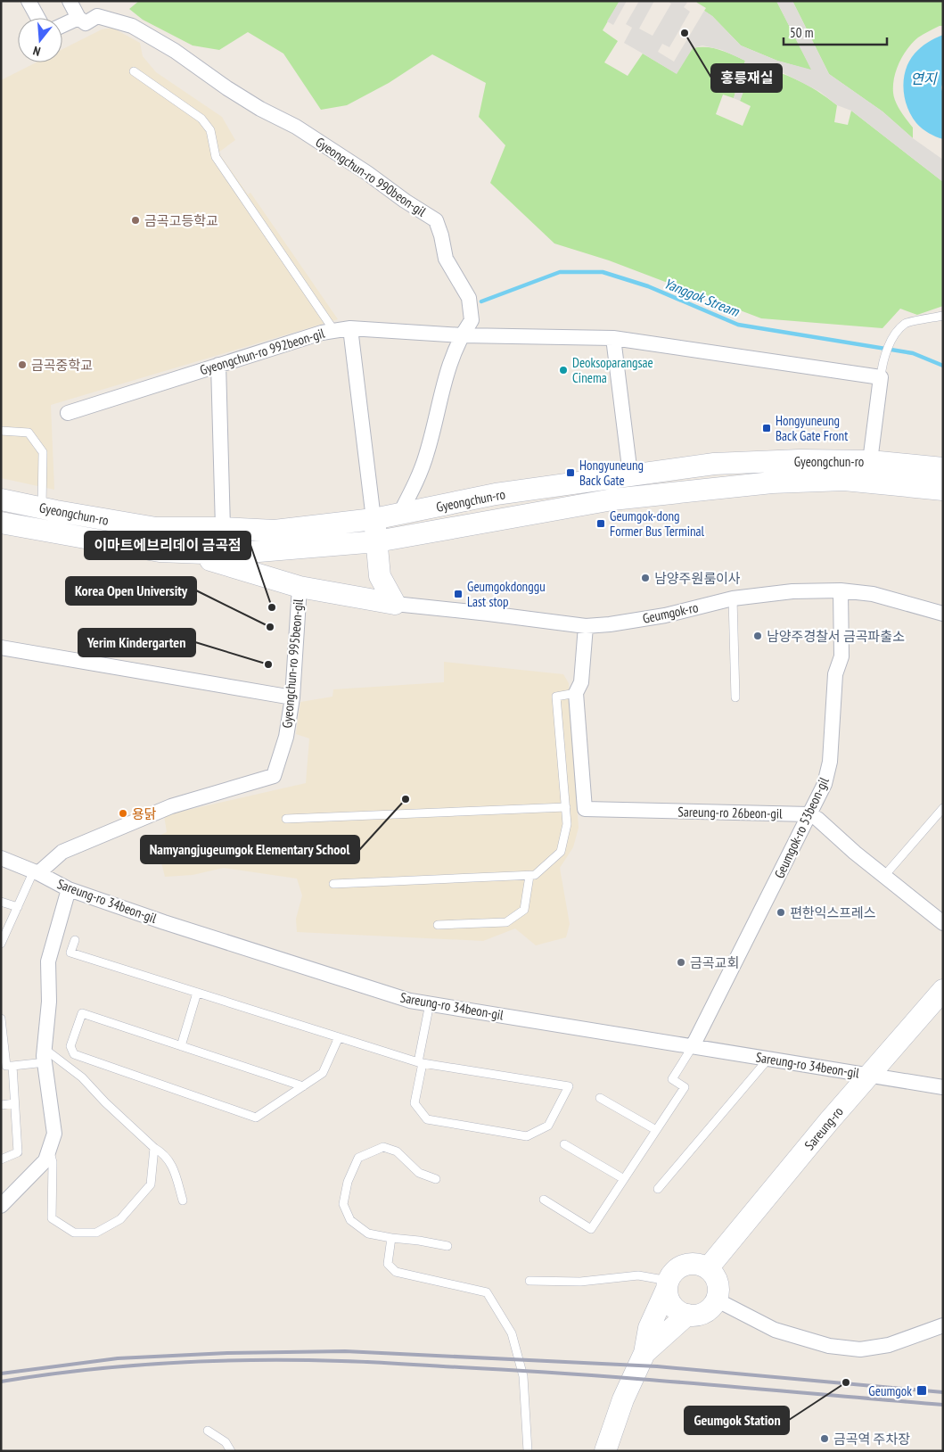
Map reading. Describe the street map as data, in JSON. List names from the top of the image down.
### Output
{
  "streets": {
    "street": [
      "Gyeongchun-ro 990beon-gil",
      "Gyeongchun-ro 992beon-gil",
      "Gyeongchun-ro",
      "Geumgok-ro",
      "Gyeongchun-ro 995beon-gil",
      "Sareung-ro 26beon-gil",
      "Geumgok-ro 53beon-gil",
      "Sareung-ro 34beon-gil",
      "Sareung-ro"
    ]
  },
  "crossings": [
    ["Gyeongchun-ro 990beon-gil", "Gyeongchun-ro 992beon-gil"],
    ["Gyeongchun-ro 990beon-gil", "Gyeongchun-ro"],
    ["Geumgok-ro", "Geumgok-ro 53beon-gil"],
    ["Gyeongchun-ro 995beon-gil", "Sareung-ro 34beon-gil"],
    ["Sareung-ro 26beon-gil", "Geumgok-ro 53beon-gil"],
    ["Geumgok-ro 53beon-gil", "Sareung-ro 34beon-gil"],
    ["Sareung-ro 34beon-gil", "Sareung-ro"]
  ],
  "water": ["연지", "Yanggok Stream"],
  "places": {
    "other": [
      "홍릉재실",
      "금곡고등학교",
      "금곡중학교",
      "Deoksoparangsae Cinema",
      "남양주원룸이사",
      "이마트에브리데이 금곡점",
      "Korea Open University",
      "남양주경찰서 금곡파출소",
      "Yerim Kindergarten",
      "Namyangjugeumgok Elementary School",
      "용닭",
      "편한익스프레스",
      "금곡교회",
      "Geumgok Station",
      "금곡역 주차장"
    ],
    "transit": [
      "Hongyuneung Back Gate Front",
      "Hongyuneung Back Gate",
      "Geumgok-dong Former Bus Terminal",
      "Geumgokdonggu Last stop",
      "Geumgok"
    ]
  },
  "scale_bar": "50 m",
  "north": "bottom"
}
